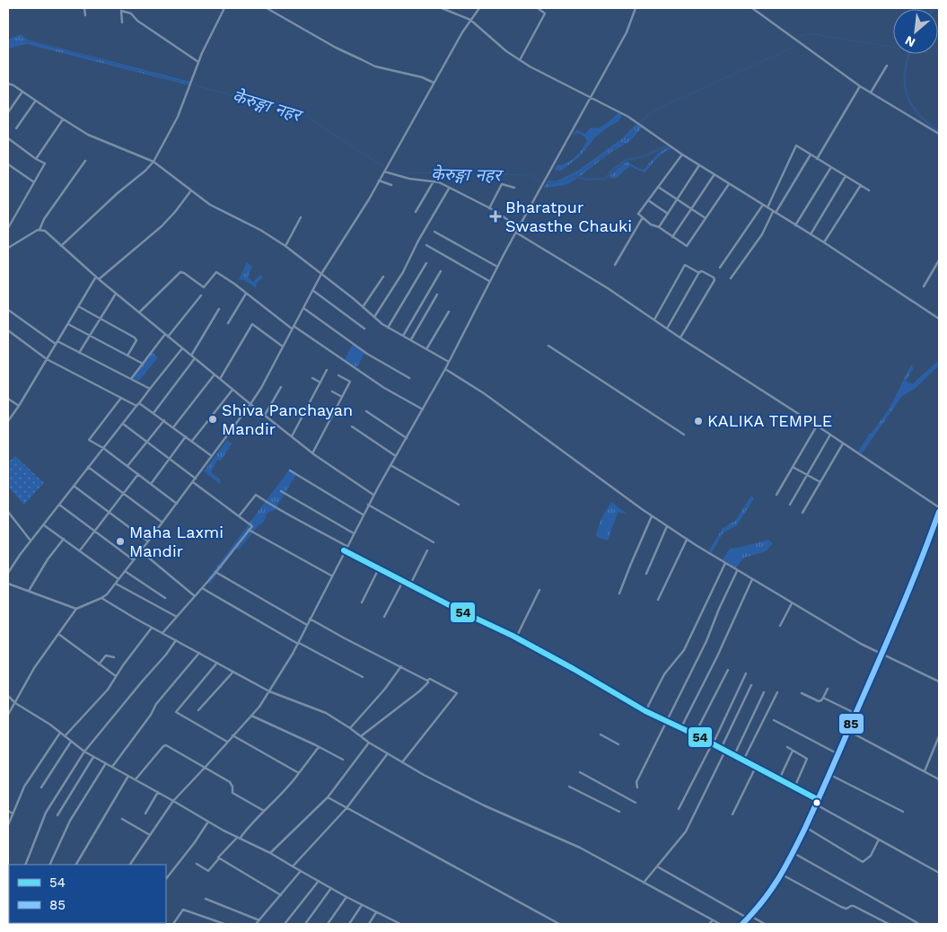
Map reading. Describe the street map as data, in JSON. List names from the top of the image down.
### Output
{
  "water": ["केेरुङ्गा नहर", "केरुङ्गा नहर"],
  "places": {
    "health": ["Bharatpur Swasthe Chauki"],
    "other": ["Shiva Panchayan Mandir", "KALIKA TEMPLE", "Maha Laxmi Mandir"]
  },
  "lines": ["transit line 85", "transit line 54"],
  "legend": ["54", "85"],
  "north": "bottom left"
}
